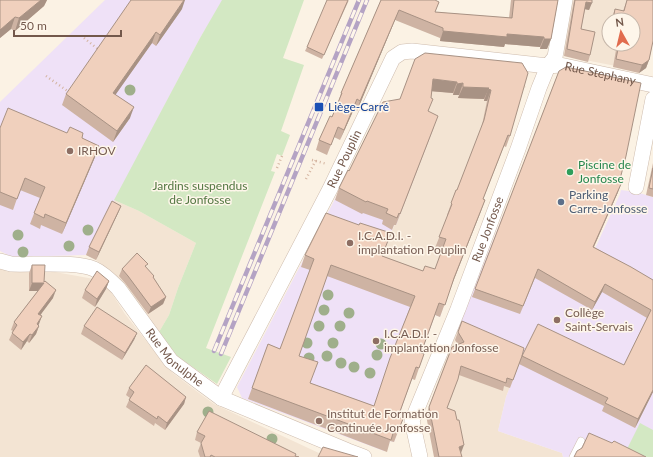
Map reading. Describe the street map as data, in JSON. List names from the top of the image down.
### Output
{
  "streets": {
    "street": [
      "Rue Stephany",
      "Rue Pouplin",
      "Rue Jonfosse",
      "Rue Monulphe"
    ]
  },
  "crossings": [
    ["Rue Stephany", "Rue Pouplin"],
    ["Rue Stephany", "Rue Jonfosse"],
    ["Rue Pouplin", "Rue Jonfosse"],
    ["Rue Pouplin", "Rue Monulphe"]
  ],
  "parks": ["Jardins suspendus de Jonfosse"],
  "places": {
    "transit": ["Liège-Carré"],
    "other": [
      "IRHOV",
      "Piscine de Jonfosse",
      "Parking Carre-Jonfosse",
      "I.C.A.D.I. - implantation Pouplin",
      "Collège Saint-Servais",
      "I.C.A.D.I. - implantation Jonfosse",
      "Institut de Formation Continuée Jonfosse"
    ]
  },
  "scale_bar": "50 m",
  "north": "top"
}
